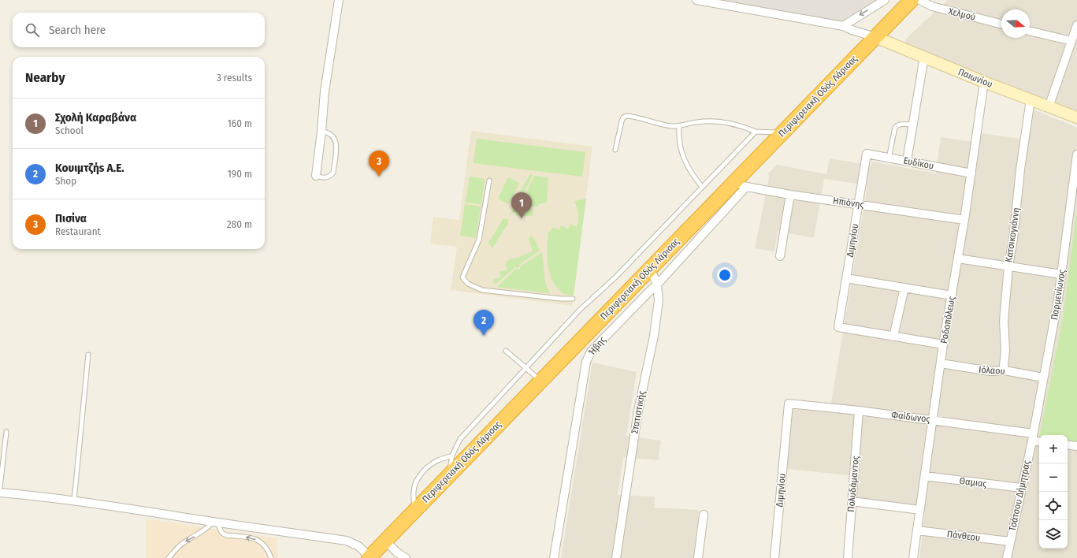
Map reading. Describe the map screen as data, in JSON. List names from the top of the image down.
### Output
{
  "streets": {
    "highway": ["Περιφερειακή Οδός Λάρισας"],
    "street": [
      "Χελμού",
      "Παιωνίου",
      "Ευδίκου",
      "Ηπιόνης",
      "Κατσικογιάννη",
      "Διμηνίου",
      "Παρμενίωνος",
      "Ροδοπόλεως",
      "Ήβης",
      "Ιόλαου",
      "Στατιστικής",
      "Φαίδωνος",
      "Θαμιας",
      "Πολυδάμαντος",
      "Τσάτσου Δήμητρας",
      "Πάνθεου"
    ]
  },
  "crossings": [
    ["Παιωνίου", "Περιφερειακή Οδός Λάρισας"],
    ["Παιωνίου", "Κατσικογιάννη"],
    ["Παιωνίου", "Ροδοπόλεως"],
    ["Περιφερειακή Οδός Λάρισας", "Ηπιόνης"],
    ["Περιφερειακή Οδός Λάρισας", "Στατιστικής"],
    ["Ευδίκου", "Διμηνίου"],
    ["Ευδίκου", "Ροδοπόλεως"],
    ["Ηπιόνης", "Διμηνίου"],
    ["Ηπιόνης", "Ροδοπόλεως"],
    ["Ηπιόνης", "Ήβης"],
    ["Κατσικογιάννη", "Ιόλαου"],
    ["Διμηνίου", "Φαίδωνος"],
    ["Παρμενίωνος", "Ιόλαου"],
    ["Παρμενίωνος", "Φαίδωνος"],
    ["Παρμενίωνος", "Τσάτσου Δήμητρας"],
    ["Ροδοπόλεως", "Ιόλαου"],
    ["Ροδοπόλεως", "Φαίδωνος"],
    ["Ροδοπόλεως", "Θαμιας"],
    ["Ροδοπόλεως", "Πάνθεου"],
    ["Ήβης", "Στατιστικής"],
    ["Φαίδωνος", "Πολυδάμαντος"],
    ["Φαίδωνος", "Τσάτσου Δήμητρας"],
    ["Θαμιας", "Τσάτσου Δήμητρας"],
    ["Τσάτσου Δήμητρας", "Πάνθεου"]
  ],
  "north": "right",
  "page": {
    "search": "Search here",
    "heading": ["Nearby", "3 results"],
    "list": [
      {
        "mark": "1",
        "name": "Σχολή Καραβάνα",
        "note": "School",
        "value": "160 m"
      },
      {
        "mark": "2",
        "name": "Κουιμτζήs Α.Ε.",
        "note": "Shop",
        "value": "190 m"
      },
      {
        "mark": "3",
        "name": "Πισίνα",
        "note": "Restaurant",
        "value": "280 m"
      }
    ],
    "pins": ["3", "1", "2"],
    "map_buttons": ["+", "−"]
  }
}
